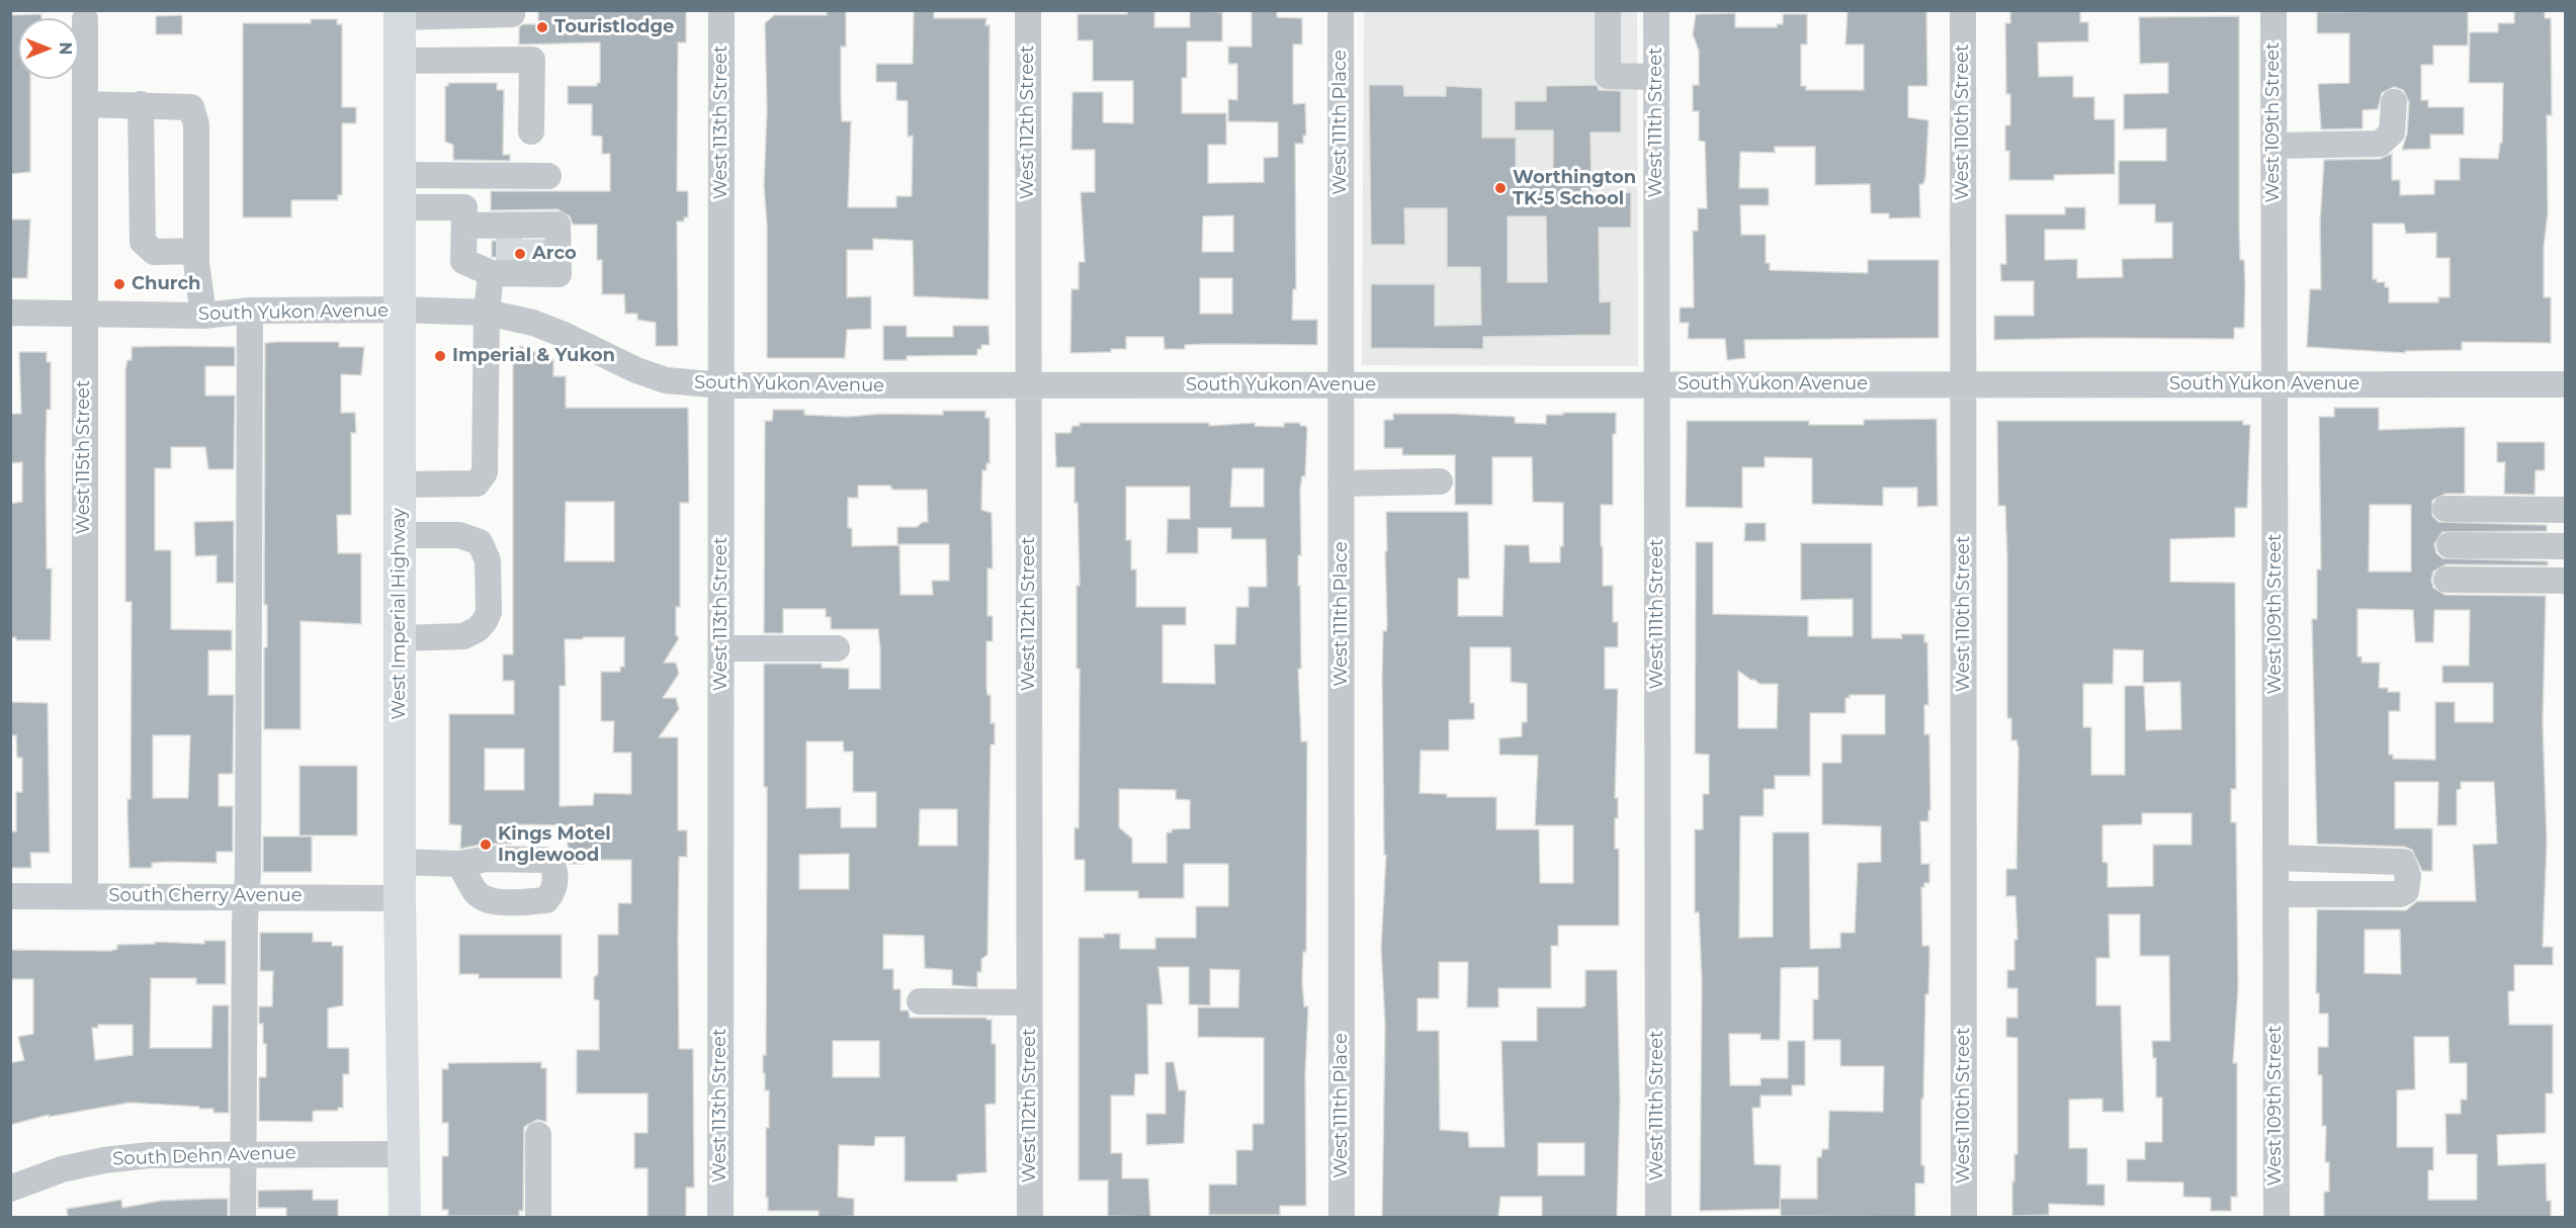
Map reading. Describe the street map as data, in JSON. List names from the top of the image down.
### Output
{
  "streets": {
    "main road": ["West Imperial Highway"],
    "street": [
      "West 113th Street",
      "West 112th Street",
      "West 111th Place",
      "West 111th Street",
      "West 110th Street",
      "West 109th Street",
      "South Yukon Avenue",
      "West 115th Street",
      "South Cherry Avenue",
      "South Dehn Avenue"
    ]
  },
  "crossings": [
    ["West 113th Street", "South Yukon Avenue"],
    ["West 112th Street", "South Yukon Avenue"],
    ["West 111th Place", "South Yukon Avenue"],
    ["West 111th Street", "South Yukon Avenue"],
    ["West 110th Street", "South Yukon Avenue"],
    ["West 109th Street", "South Yukon Avenue"],
    ["South Yukon Avenue", "West 115th Street"],
    ["South Yukon Avenue", "West Imperial Highway"],
    ["West 115th Street", "South Cherry Avenue"],
    ["West Imperial Highway", "South Cherry Avenue"],
    ["West Imperial Highway", "South Dehn Avenue"]
  ],
  "places": [
    "Touristlodge",
    "Worthington TK-5 School",
    "Arco",
    "Church",
    "Imperial & Yukon",
    "Kings Motel Inglewood"
  ],
  "north": "right"
}
